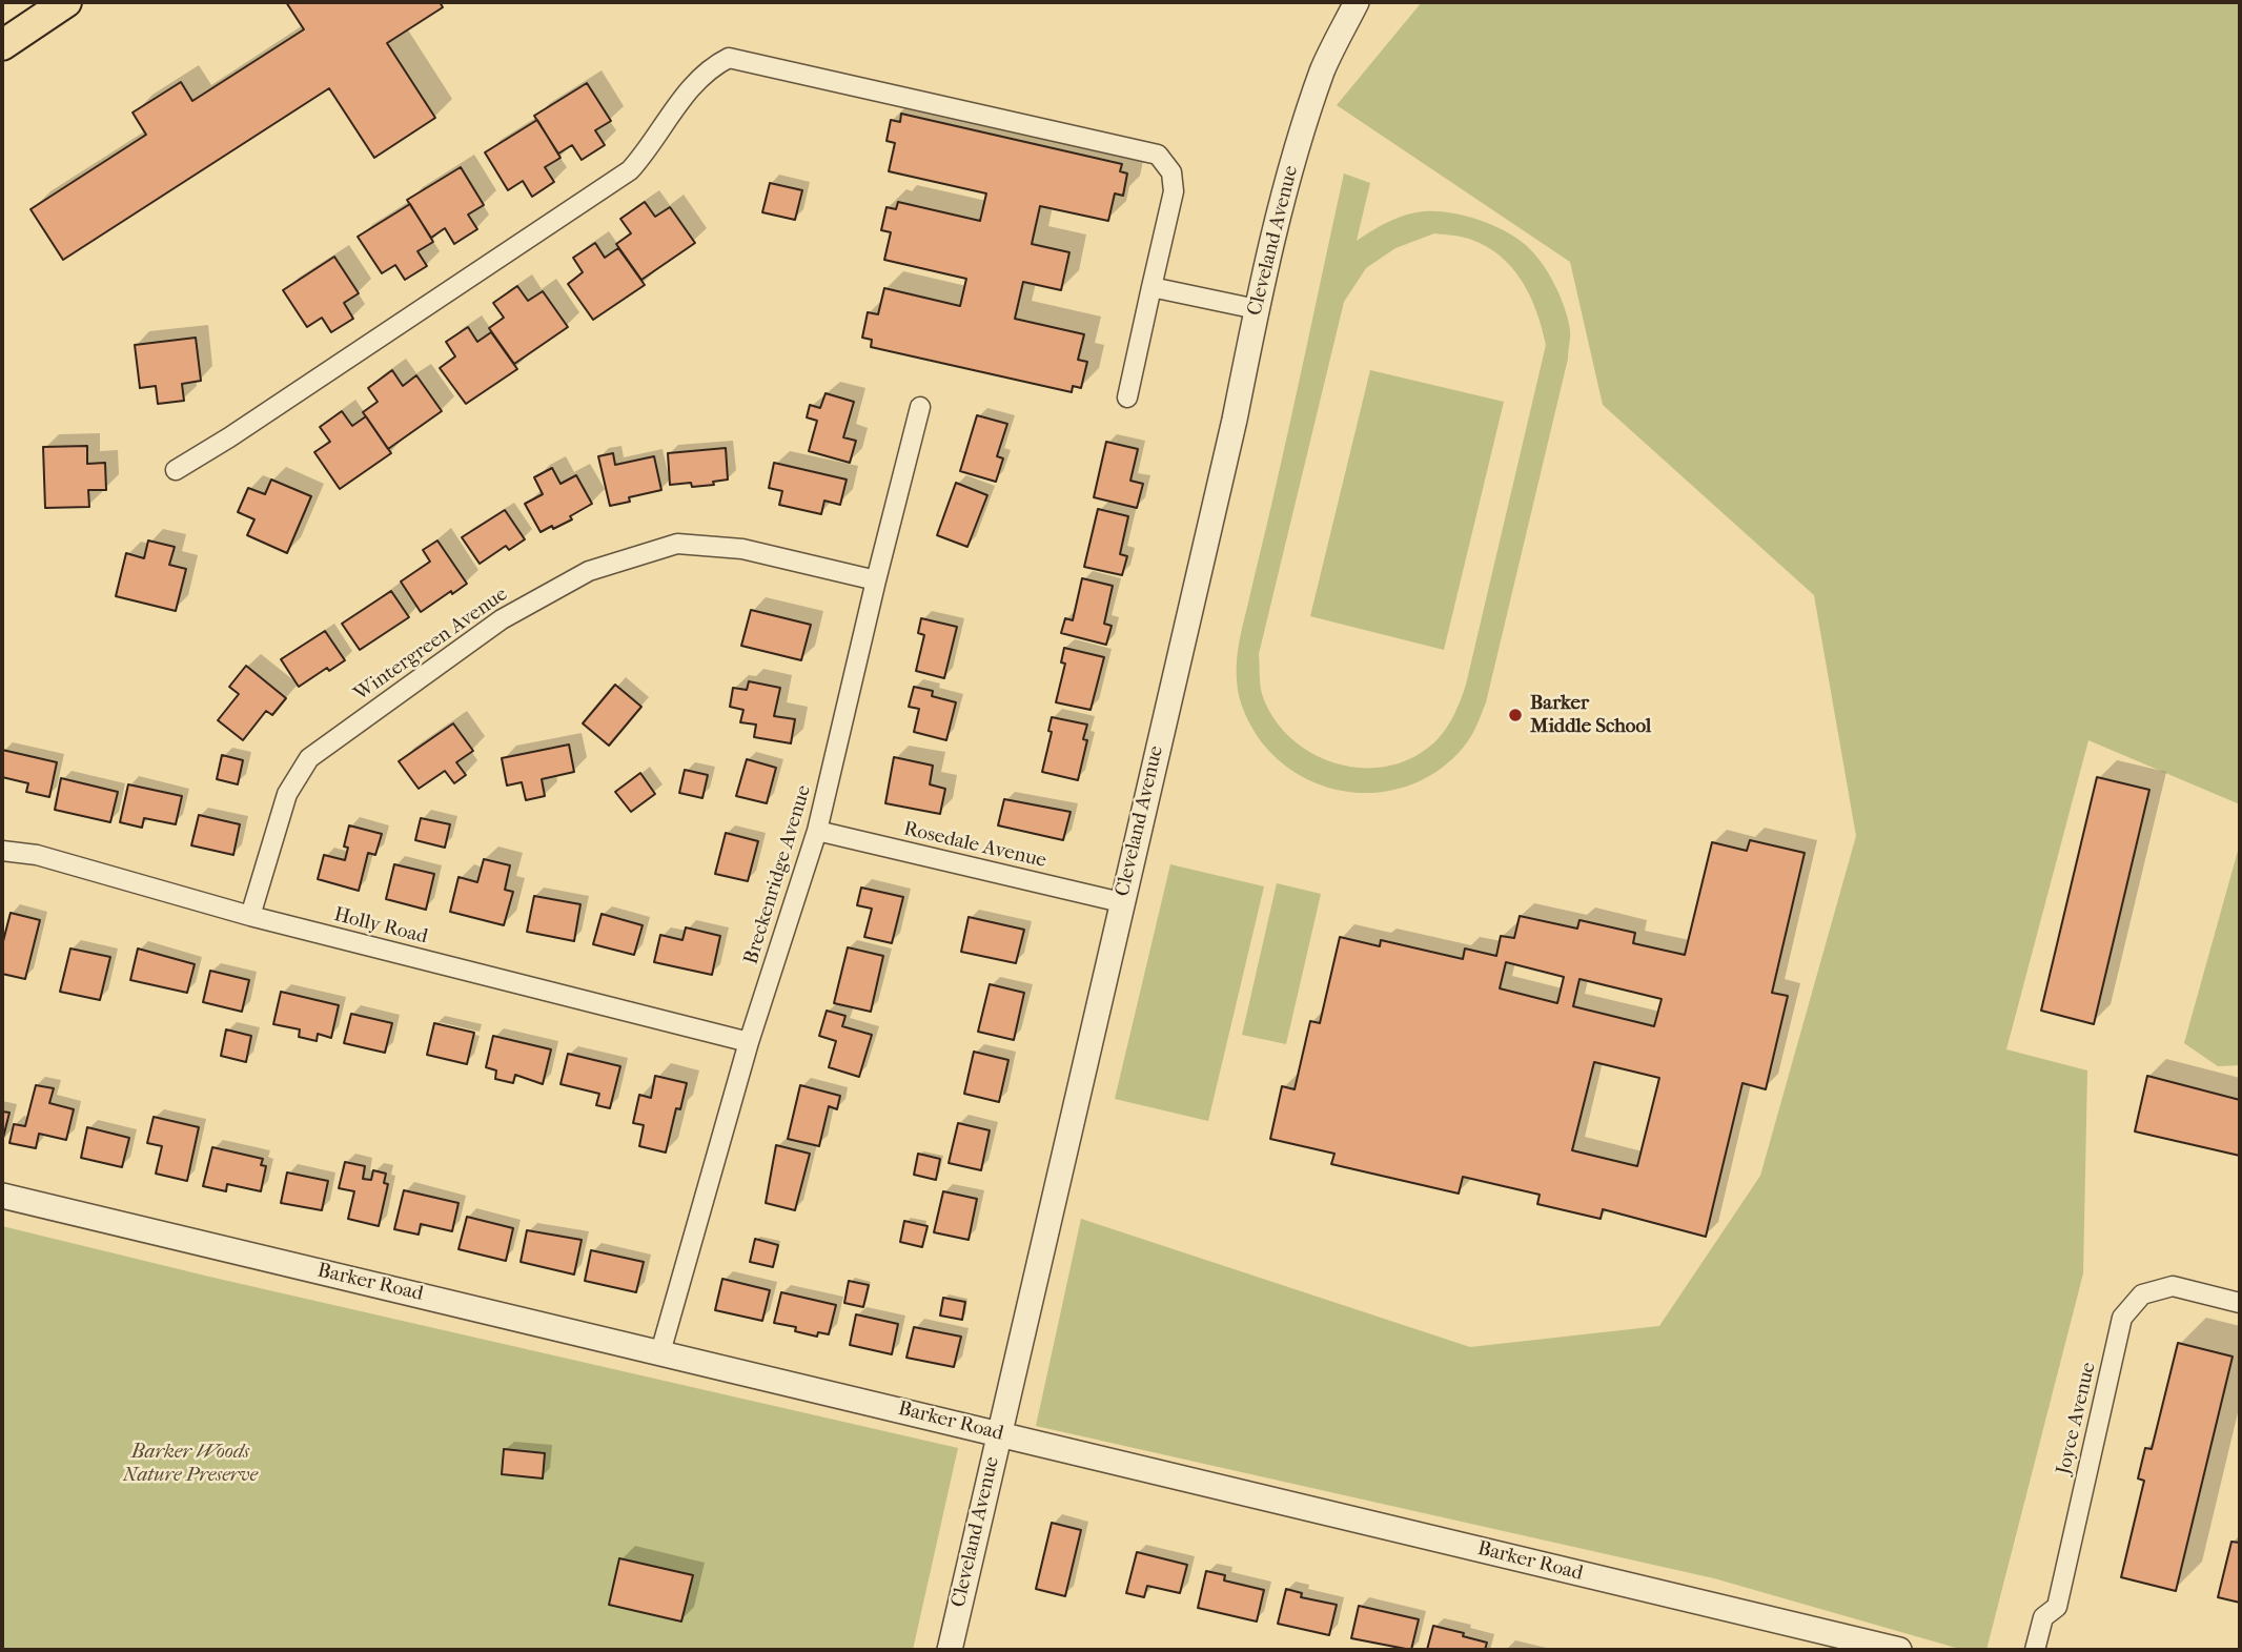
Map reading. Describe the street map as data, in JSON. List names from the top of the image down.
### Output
{
  "streets": {
    "street": [
      "Cleveland Avenue",
      "Wintergreen Avenue",
      "Rosedale Avenue",
      "Breckenridge Avenue",
      "Holly Road",
      "Barker Road",
      "Joyce Avenue"
    ]
  },
  "crossings": [
    ["Cleveland Avenue", "Rosedale Avenue"],
    ["Cleveland Avenue", "Barker Road"],
    ["Wintergreen Avenue", "Breckenridge Avenue"],
    ["Wintergreen Avenue", "Holly Road"],
    ["Rosedale Avenue", "Breckenridge Avenue"],
    ["Breckenridge Avenue", "Holly Road"],
    ["Breckenridge Avenue", "Barker Road"]
  ],
  "parks": ["Barker Woods Nature Preserve"],
  "places": ["Barker Middle School"]
}
